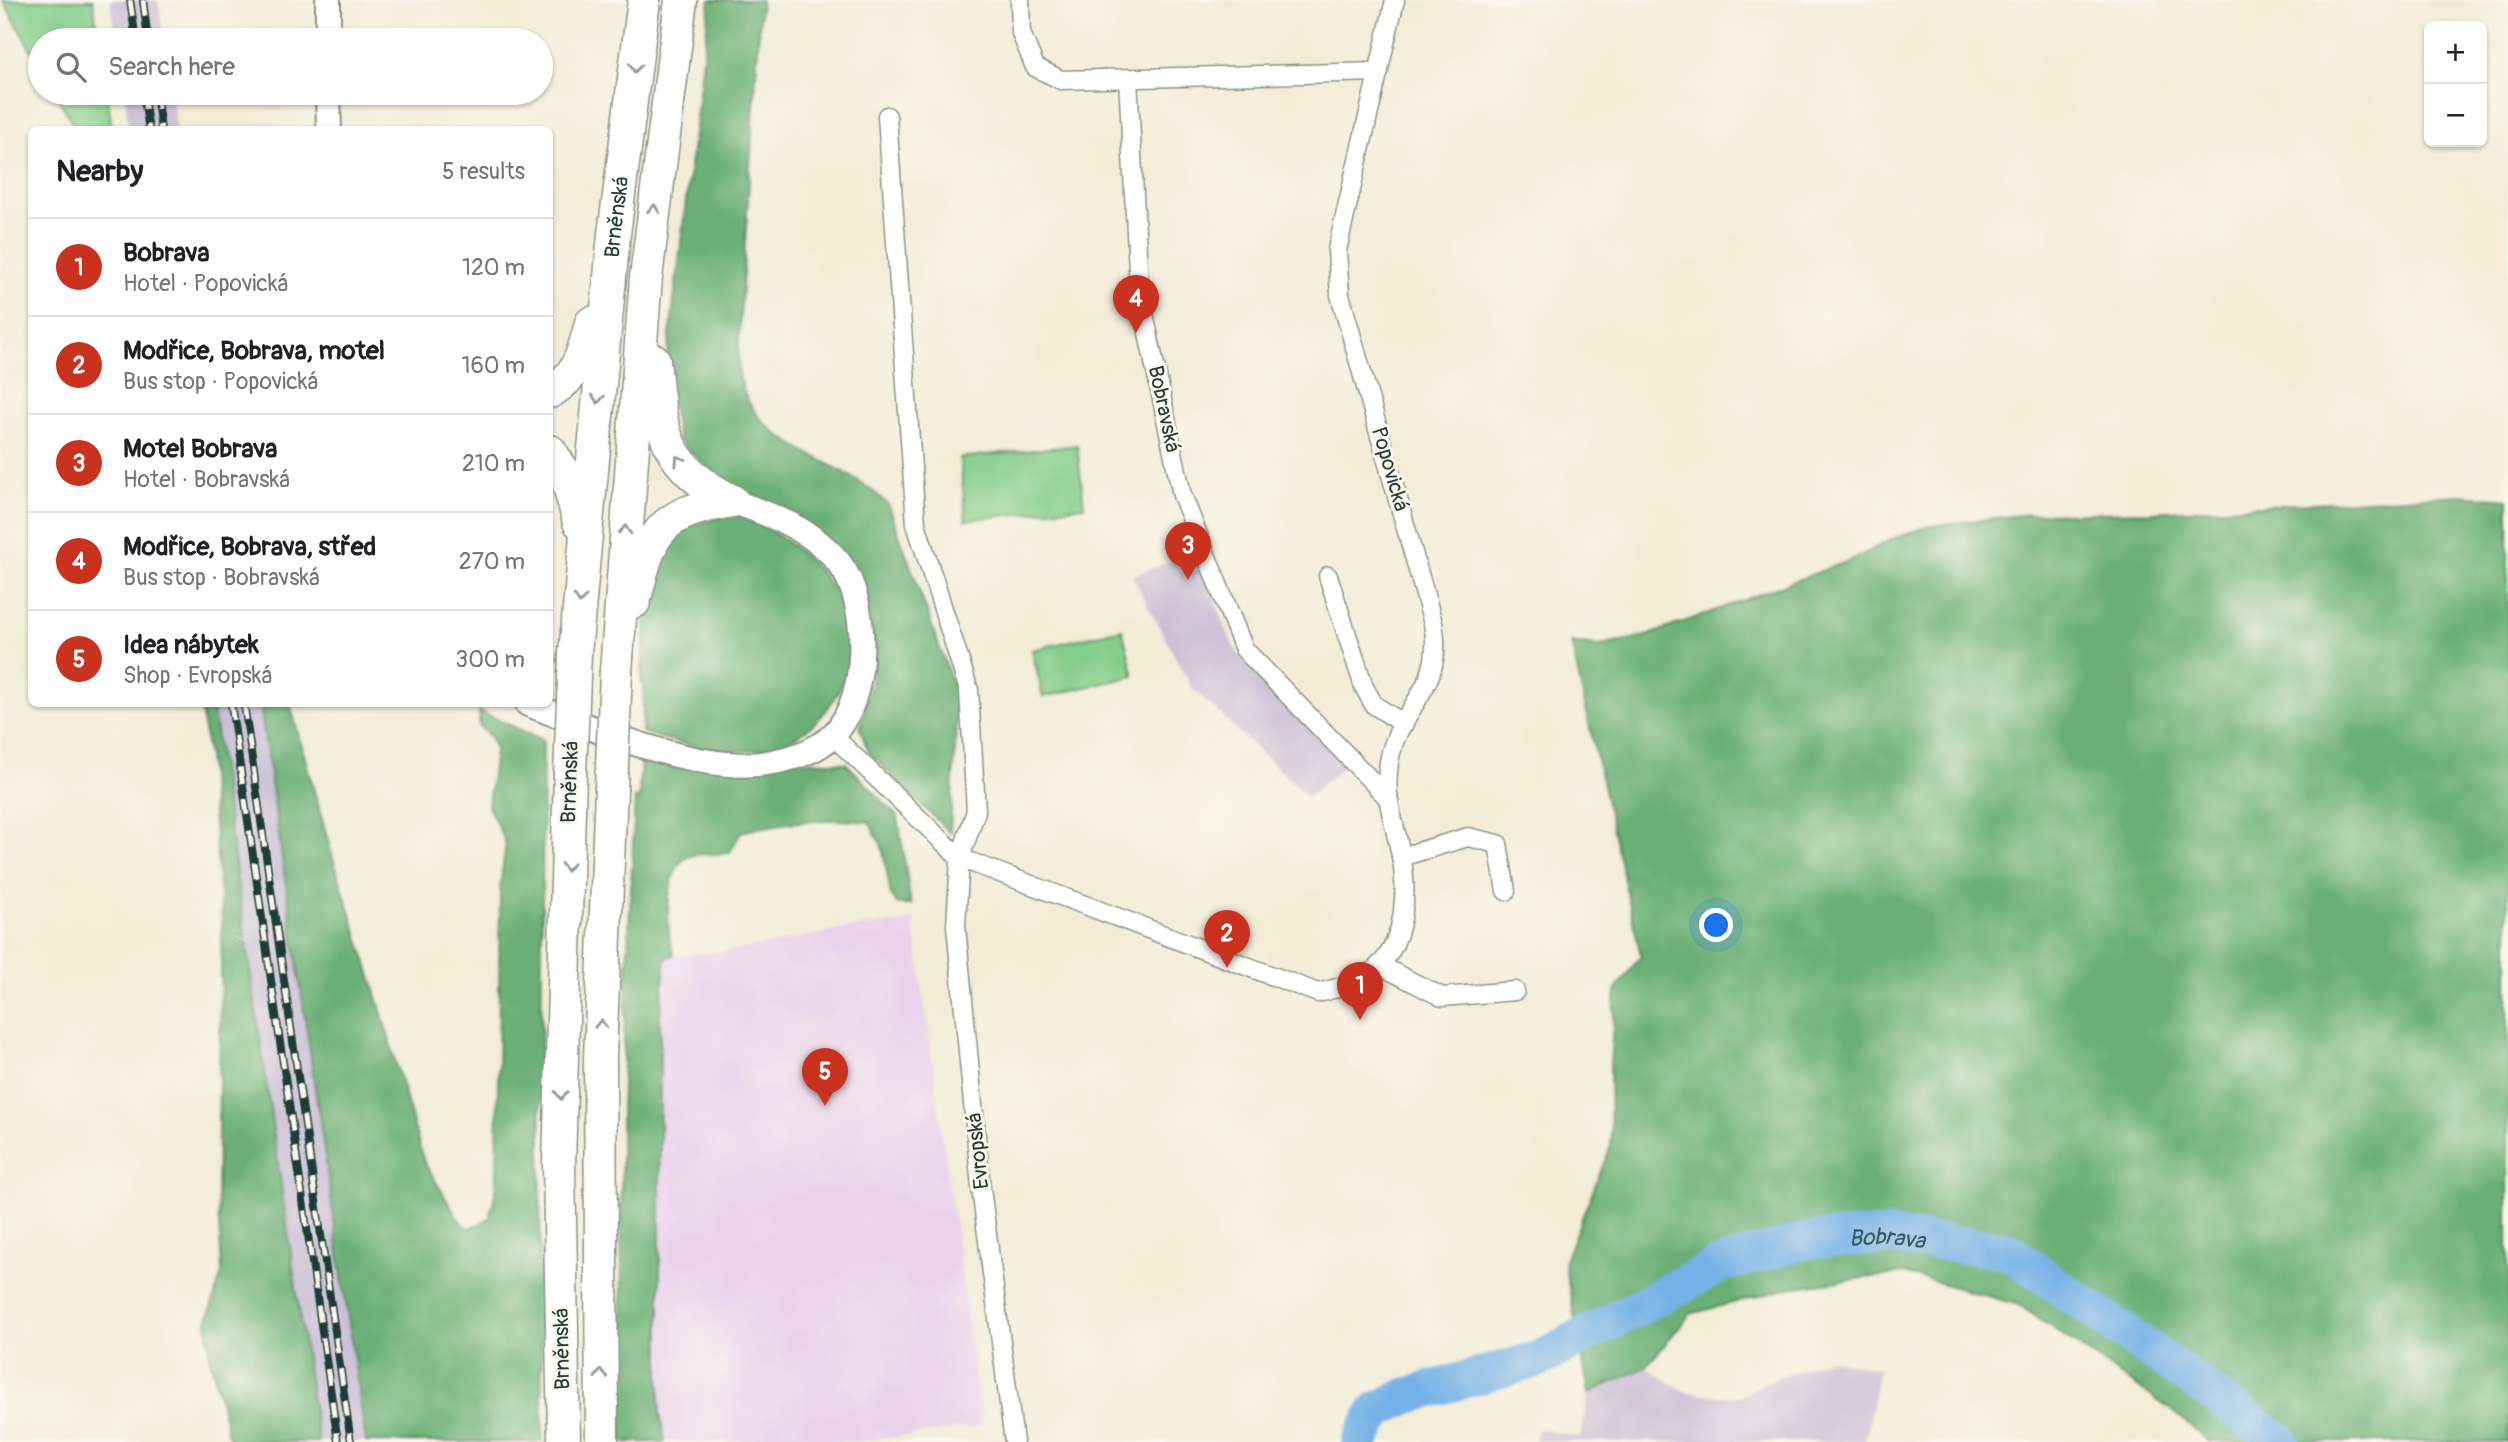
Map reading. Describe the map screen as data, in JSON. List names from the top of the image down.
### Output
{
  "streets": {
    "highway": ["Brněnská"],
    "street": ["Bobravská", "Popovická", "Evropská"]
  },
  "crossings": [
    ["Bobravská", "Popovická"],
    ["Popovická", "Evropská"]
  ],
  "water": ["Bobrava"],
  "page": {
    "map_buttons": ["+", "−"],
    "search": "Search here",
    "heading": ["Nearby", "5 results"],
    "list": [
      {
        "mark": "1",
        "name": "Bobrava",
        "note": "Hotel · Popovická",
        "value": "120 m"
      },
      {
        "mark": "2",
        "name": "Modřice, Bobrava, motel",
        "note": "Bus stop · Popovická",
        "value": "160 m"
      },
      {
        "mark": "3",
        "name": "Motel Bobrava",
        "note": "Hotel · Bobravská",
        "value": "210 m"
      },
      {
        "mark": "4",
        "name": "Modřice, Bobrava, střed",
        "note": "Bus stop · Bobravská",
        "value": "270 m"
      },
      {
        "mark": "5",
        "name": "Idea nábytek",
        "note": "Shop · Evropská",
        "value": "300 m"
      }
    ],
    "pins": [
      "4",
      "3",
      "2",
      "1",
      "5"
    ]
  }
}
